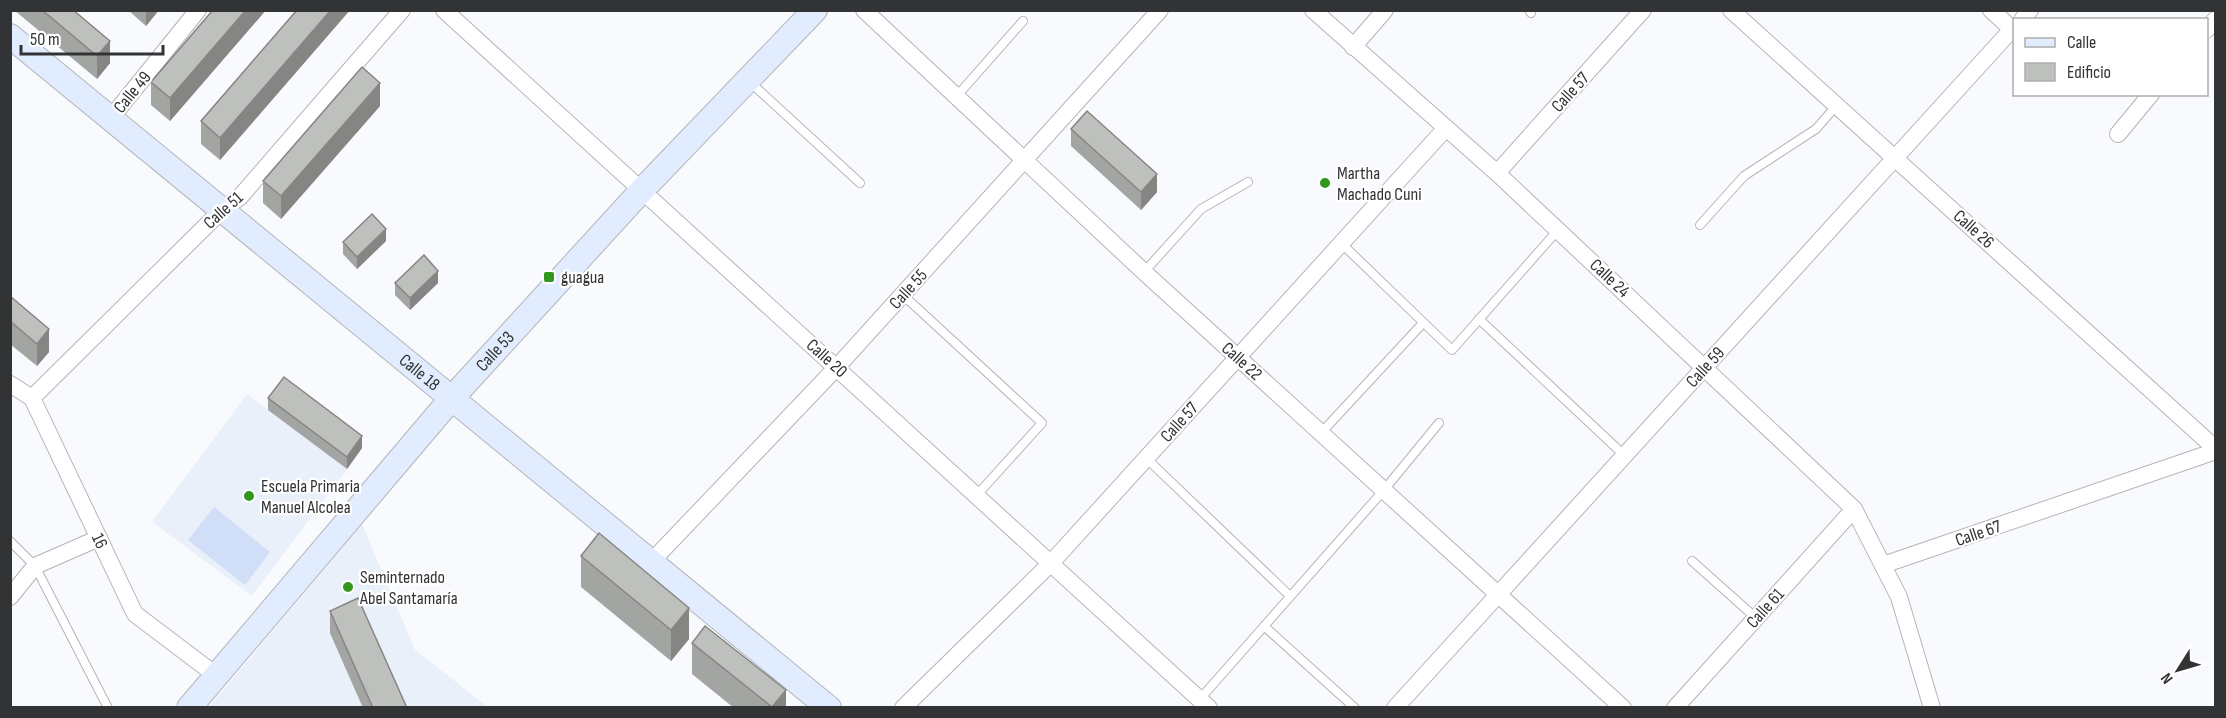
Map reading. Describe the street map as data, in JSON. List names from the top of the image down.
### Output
{
  "streets": {
    "street": [
      "Calle 49",
      "Calle 57",
      "Calle 51",
      "Calle 26",
      "Calle 24",
      "Calle 55",
      "Calle 53",
      "Calle 20",
      "Calle 22",
      "Calle 59",
      "Calle 18",
      "Calle 67",
      "16",
      "Calle 61"
    ]
  },
  "crossings": [
    ["Calle 49", "Calle 18"],
    ["Calle 57", "Calle 24"],
    ["Calle 57", "Calle 20"],
    ["Calle 57", "Calle 22"],
    ["Calle 51", "Calle 18"],
    ["Calle 51", "16"],
    ["Calle 26", "Calle 59"],
    ["Calle 26", "Calle 67"],
    ["Calle 24", "Calle 59"],
    ["Calle 24", "Calle 67"],
    ["Calle 24", "Calle 61"],
    ["Calle 55", "Calle 20"],
    ["Calle 55", "Calle 22"],
    ["Calle 55", "Calle 18"],
    ["Calle 53", "Calle 20"],
    ["Calle 53", "Calle 18"],
    ["Calle 53", "16"],
    ["Calle 22", "Calle 59"]
  ],
  "places": {
    "other": ["Martha Machado Cuni", "Escuela Primaria Manuel Alcolea", "Seminternado Abel Santamaría"],
    "transit": ["guagua"]
  },
  "legend": ["Calle", "Edificio"],
  "scale_bar": "50 m",
  "north": "bottom left"
}
